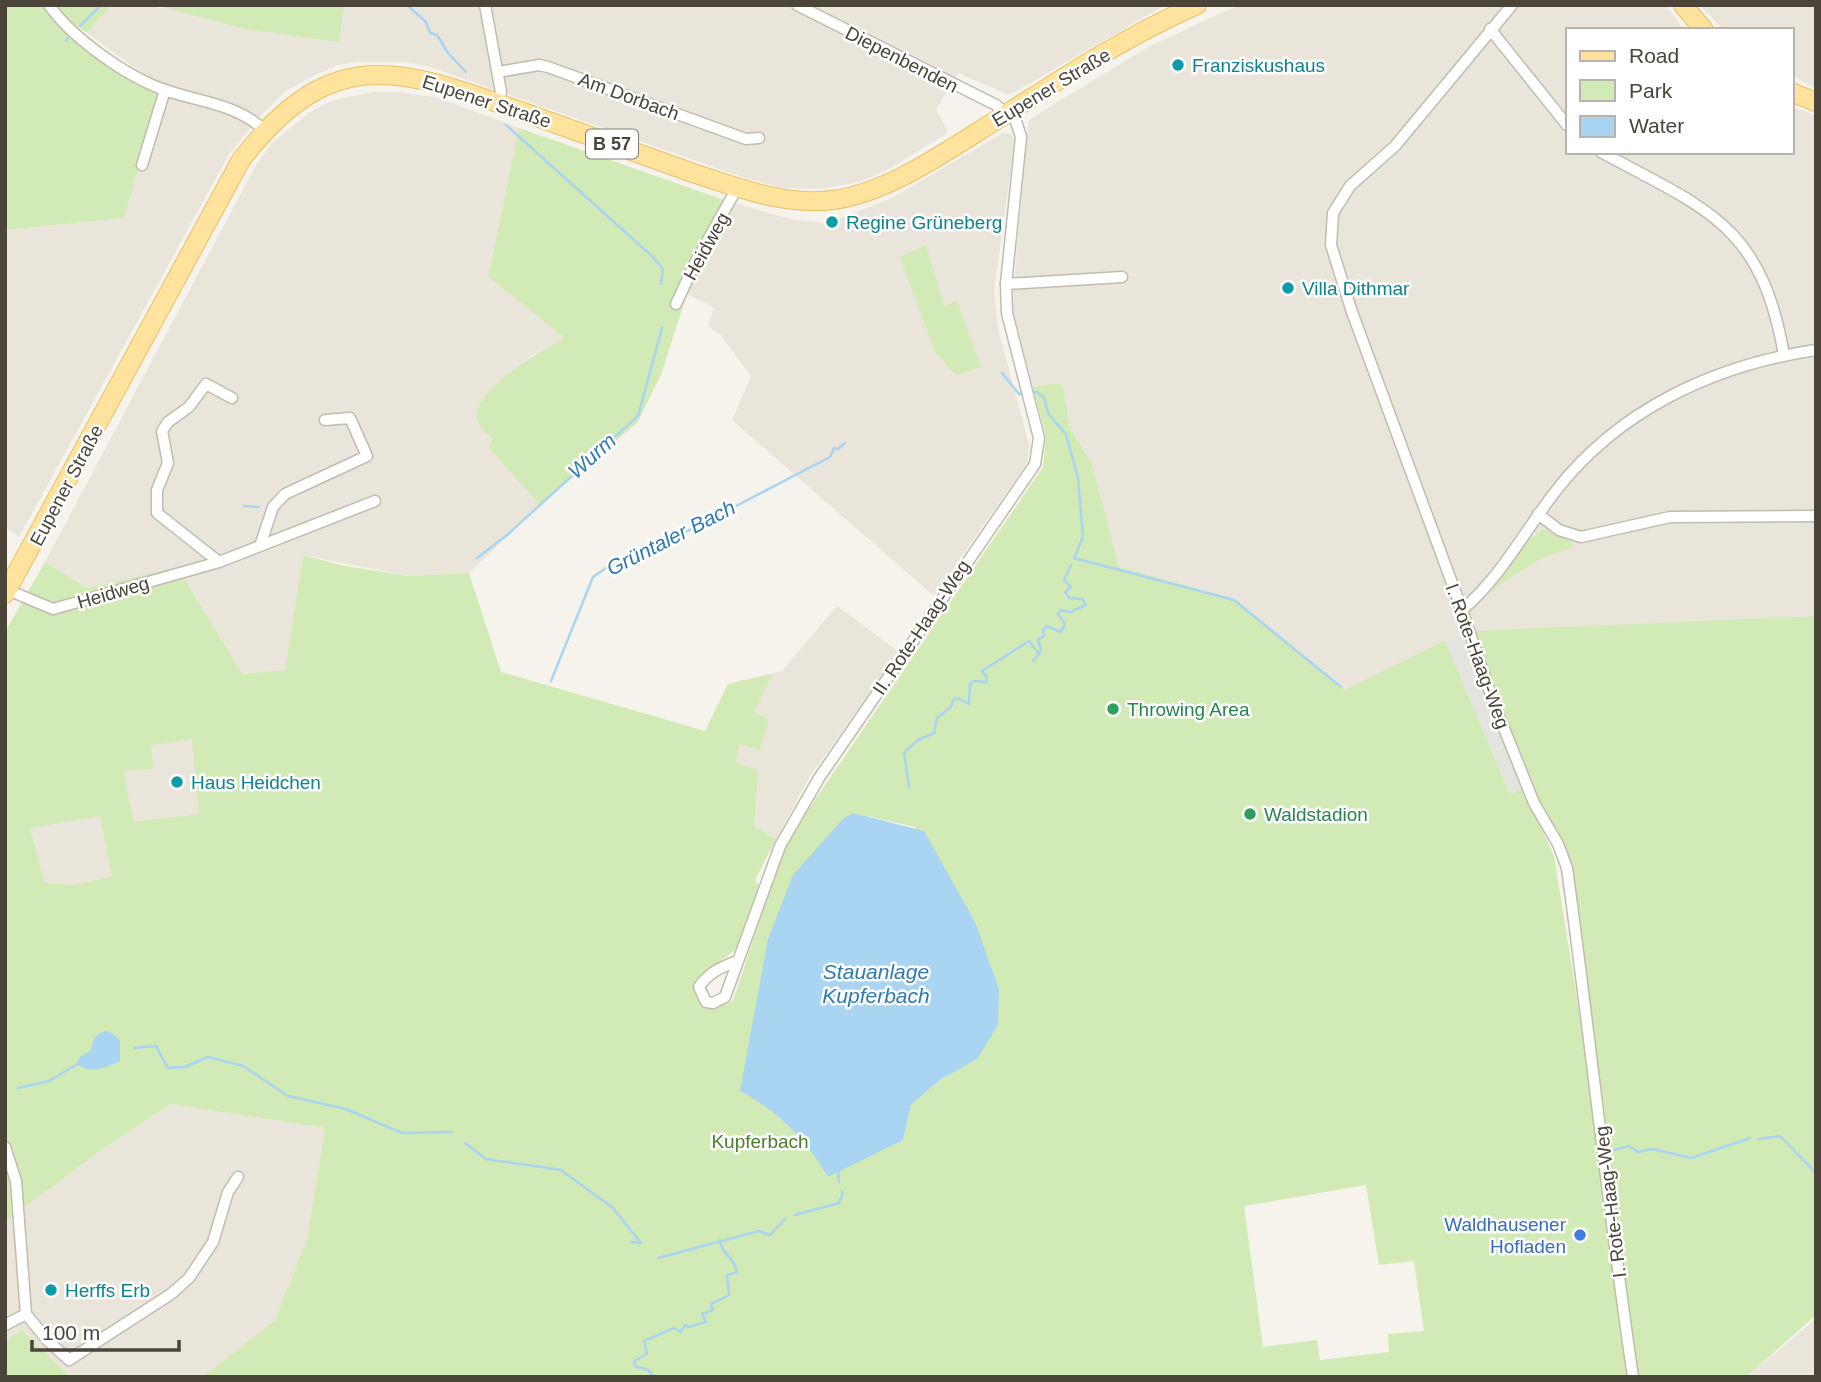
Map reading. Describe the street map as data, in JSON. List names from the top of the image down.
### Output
{
  "streets": {
    "main road": ["Eupener Straße", "B 57"],
    "street": [
      "Diepenbenden",
      "Am Dorbach",
      "Heidweg",
      "II. Rote-Haag-Weg",
      "I. Rote-Haag-Weg"
    ]
  },
  "crossings": [
    ["Diepenbenden", "Eupener Straße"],
    ["Diepenbenden", "II. Rote-Haag-Weg"],
    ["Eupener Straße", "Heidweg"],
    ["Eupener Straße", "II. Rote-Haag-Weg"]
  ],
  "water": ["Wurm", "Grüntaler Bach", "Stauanlage Kupferbach"],
  "parks": ["Kupferbach"],
  "places": [
    "Franziskushaus",
    "Regine Grüneberg",
    "Villa Dithmar",
    "Throwing Area",
    "Haus Heidchen",
    "Waldstadion",
    "Waldhausener Hofladen",
    "Herffs Erb"
  ],
  "legend": ["Road", "Park", "Water"],
  "scale_bar": "100 m"
}
